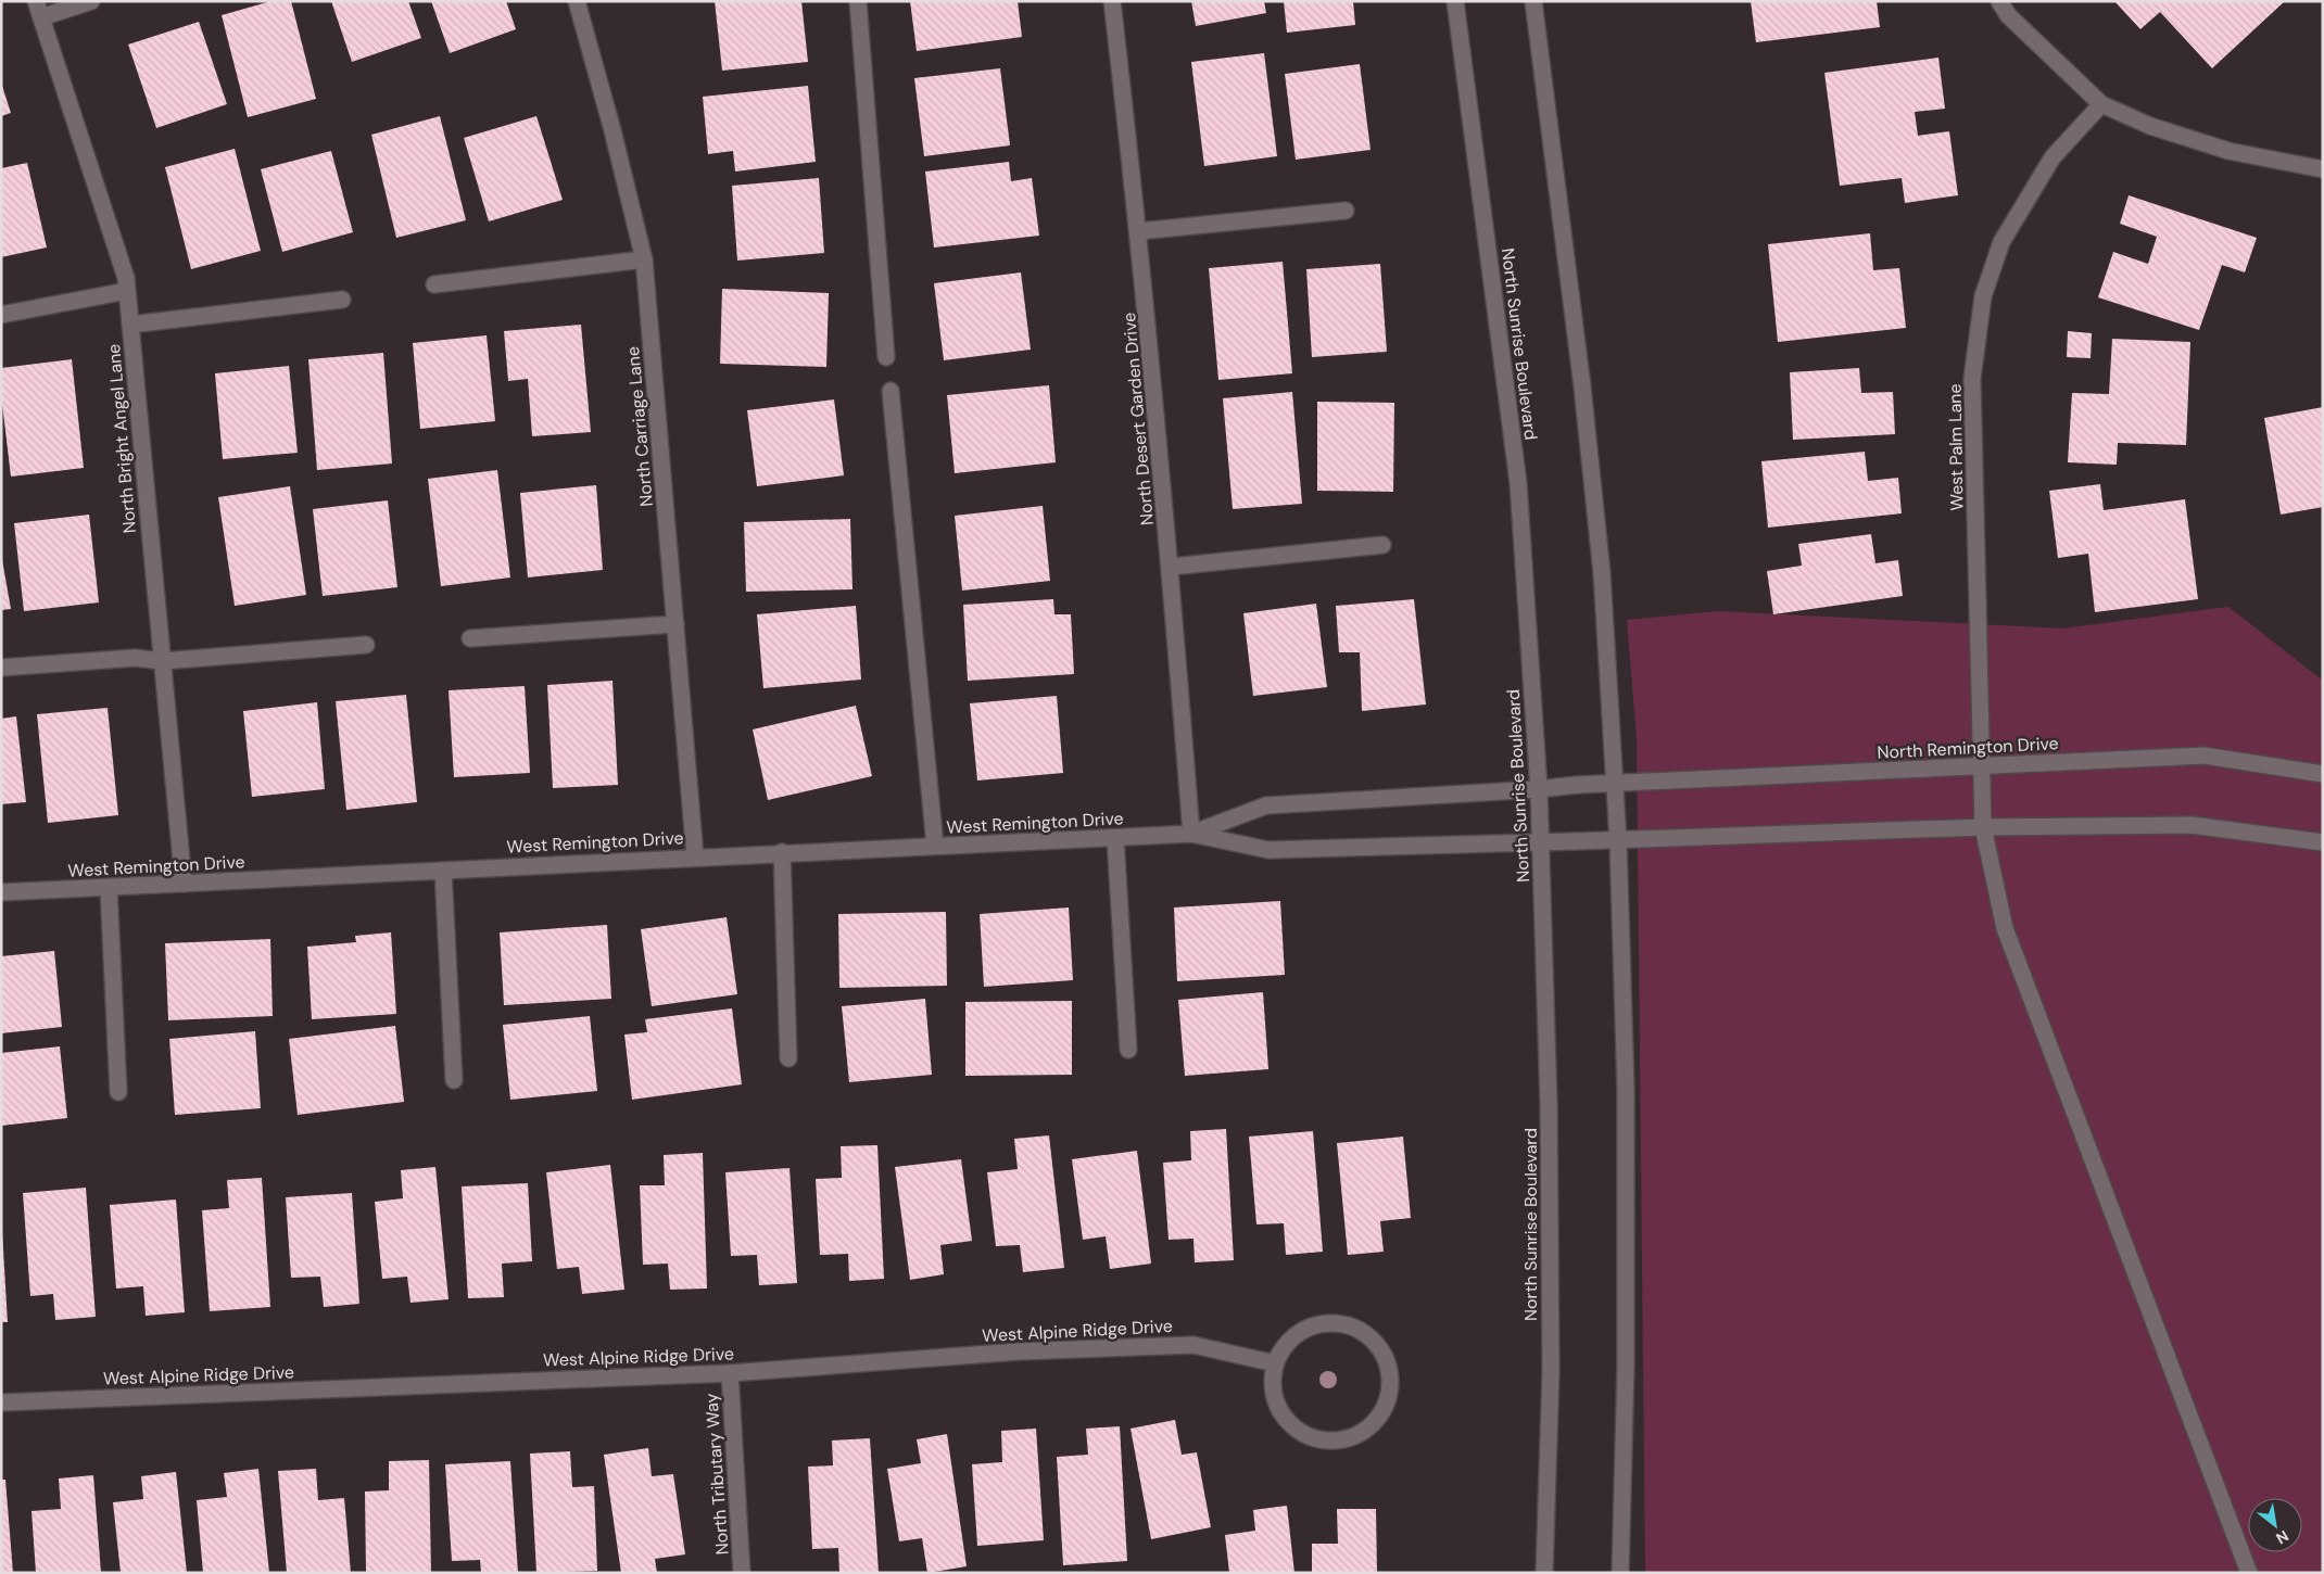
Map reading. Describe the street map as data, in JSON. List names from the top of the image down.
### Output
{
  "streets": {
    "street": [
      "North Sunrise Boulevard",
      "North Desert Garden Drive",
      "North Carriage Lane",
      "North Bright Angel Lane",
      "West Palm Lane",
      "North Remington Drive",
      "West Remington Drive",
      "West Alpine Ridge Drive",
      "North Tributary Way"
    ]
  },
  "crossings": [
    ["North Sunrise Boulevard", "West Remington Drive"],
    ["North Desert Garden Drive", "West Remington Drive"],
    ["North Carriage Lane", "West Remington Drive"],
    ["North Bright Angel Lane", "West Remington Drive"],
    ["West Palm Lane", "North Remington Drive"],
    ["North Remington Drive", "West Remington Drive"],
    ["West Alpine Ridge Drive", "North Tributary Way"]
  ],
  "north": "bottom right"
}
